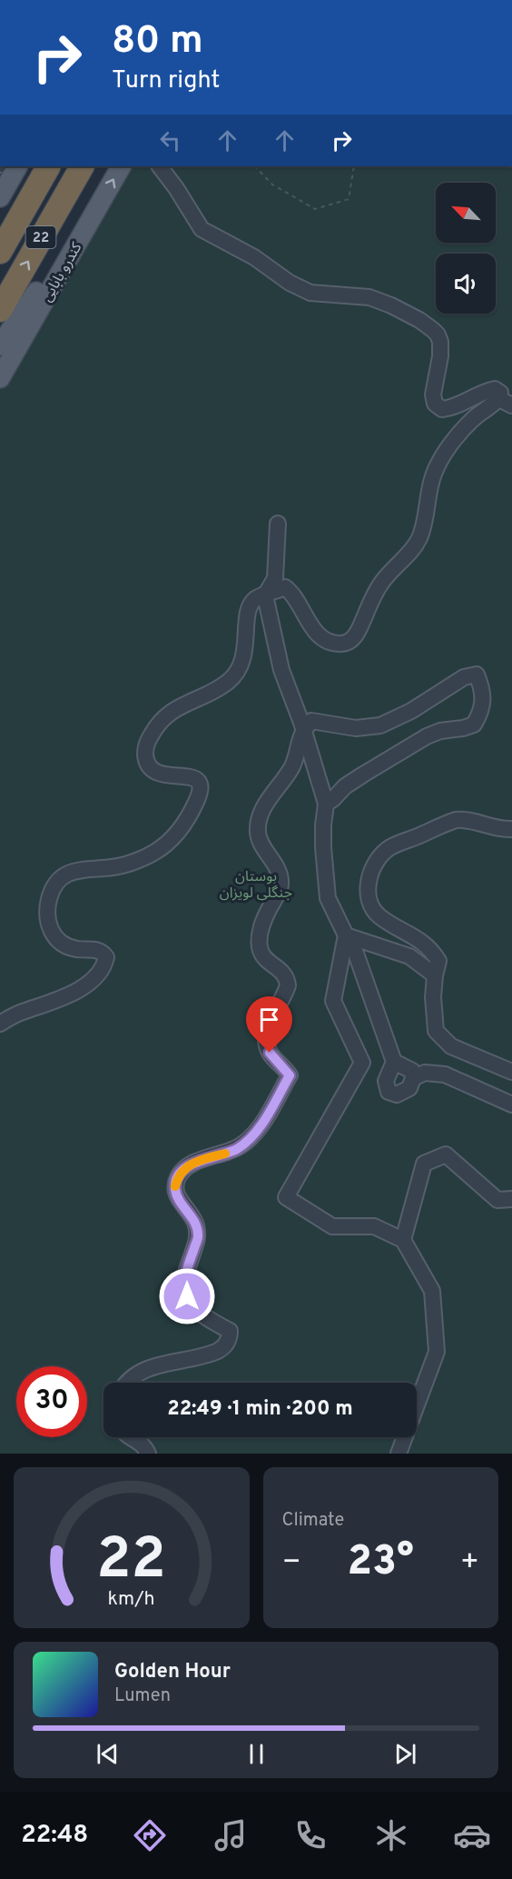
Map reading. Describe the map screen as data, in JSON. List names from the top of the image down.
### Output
{
  "streets": {
    "highway": ["22"],
    "main road": ["کندرو بابایی"]
  },
  "parks": ["بوستان جنگلی لویزان"],
  "north": "top left",
  "page": {
    "turn": ["80 m", "Turn right"],
    "limit": "30",
    "trip": "22:49 · 1 min · 200 m",
    "tile": "Climate",
    "heat": ["−", "23°", "+"],
    "song": ["Golden Hour", "Lumen"],
    "tabs": "22:48",
    "gauge": ["22", "km/h"]
  }
}
